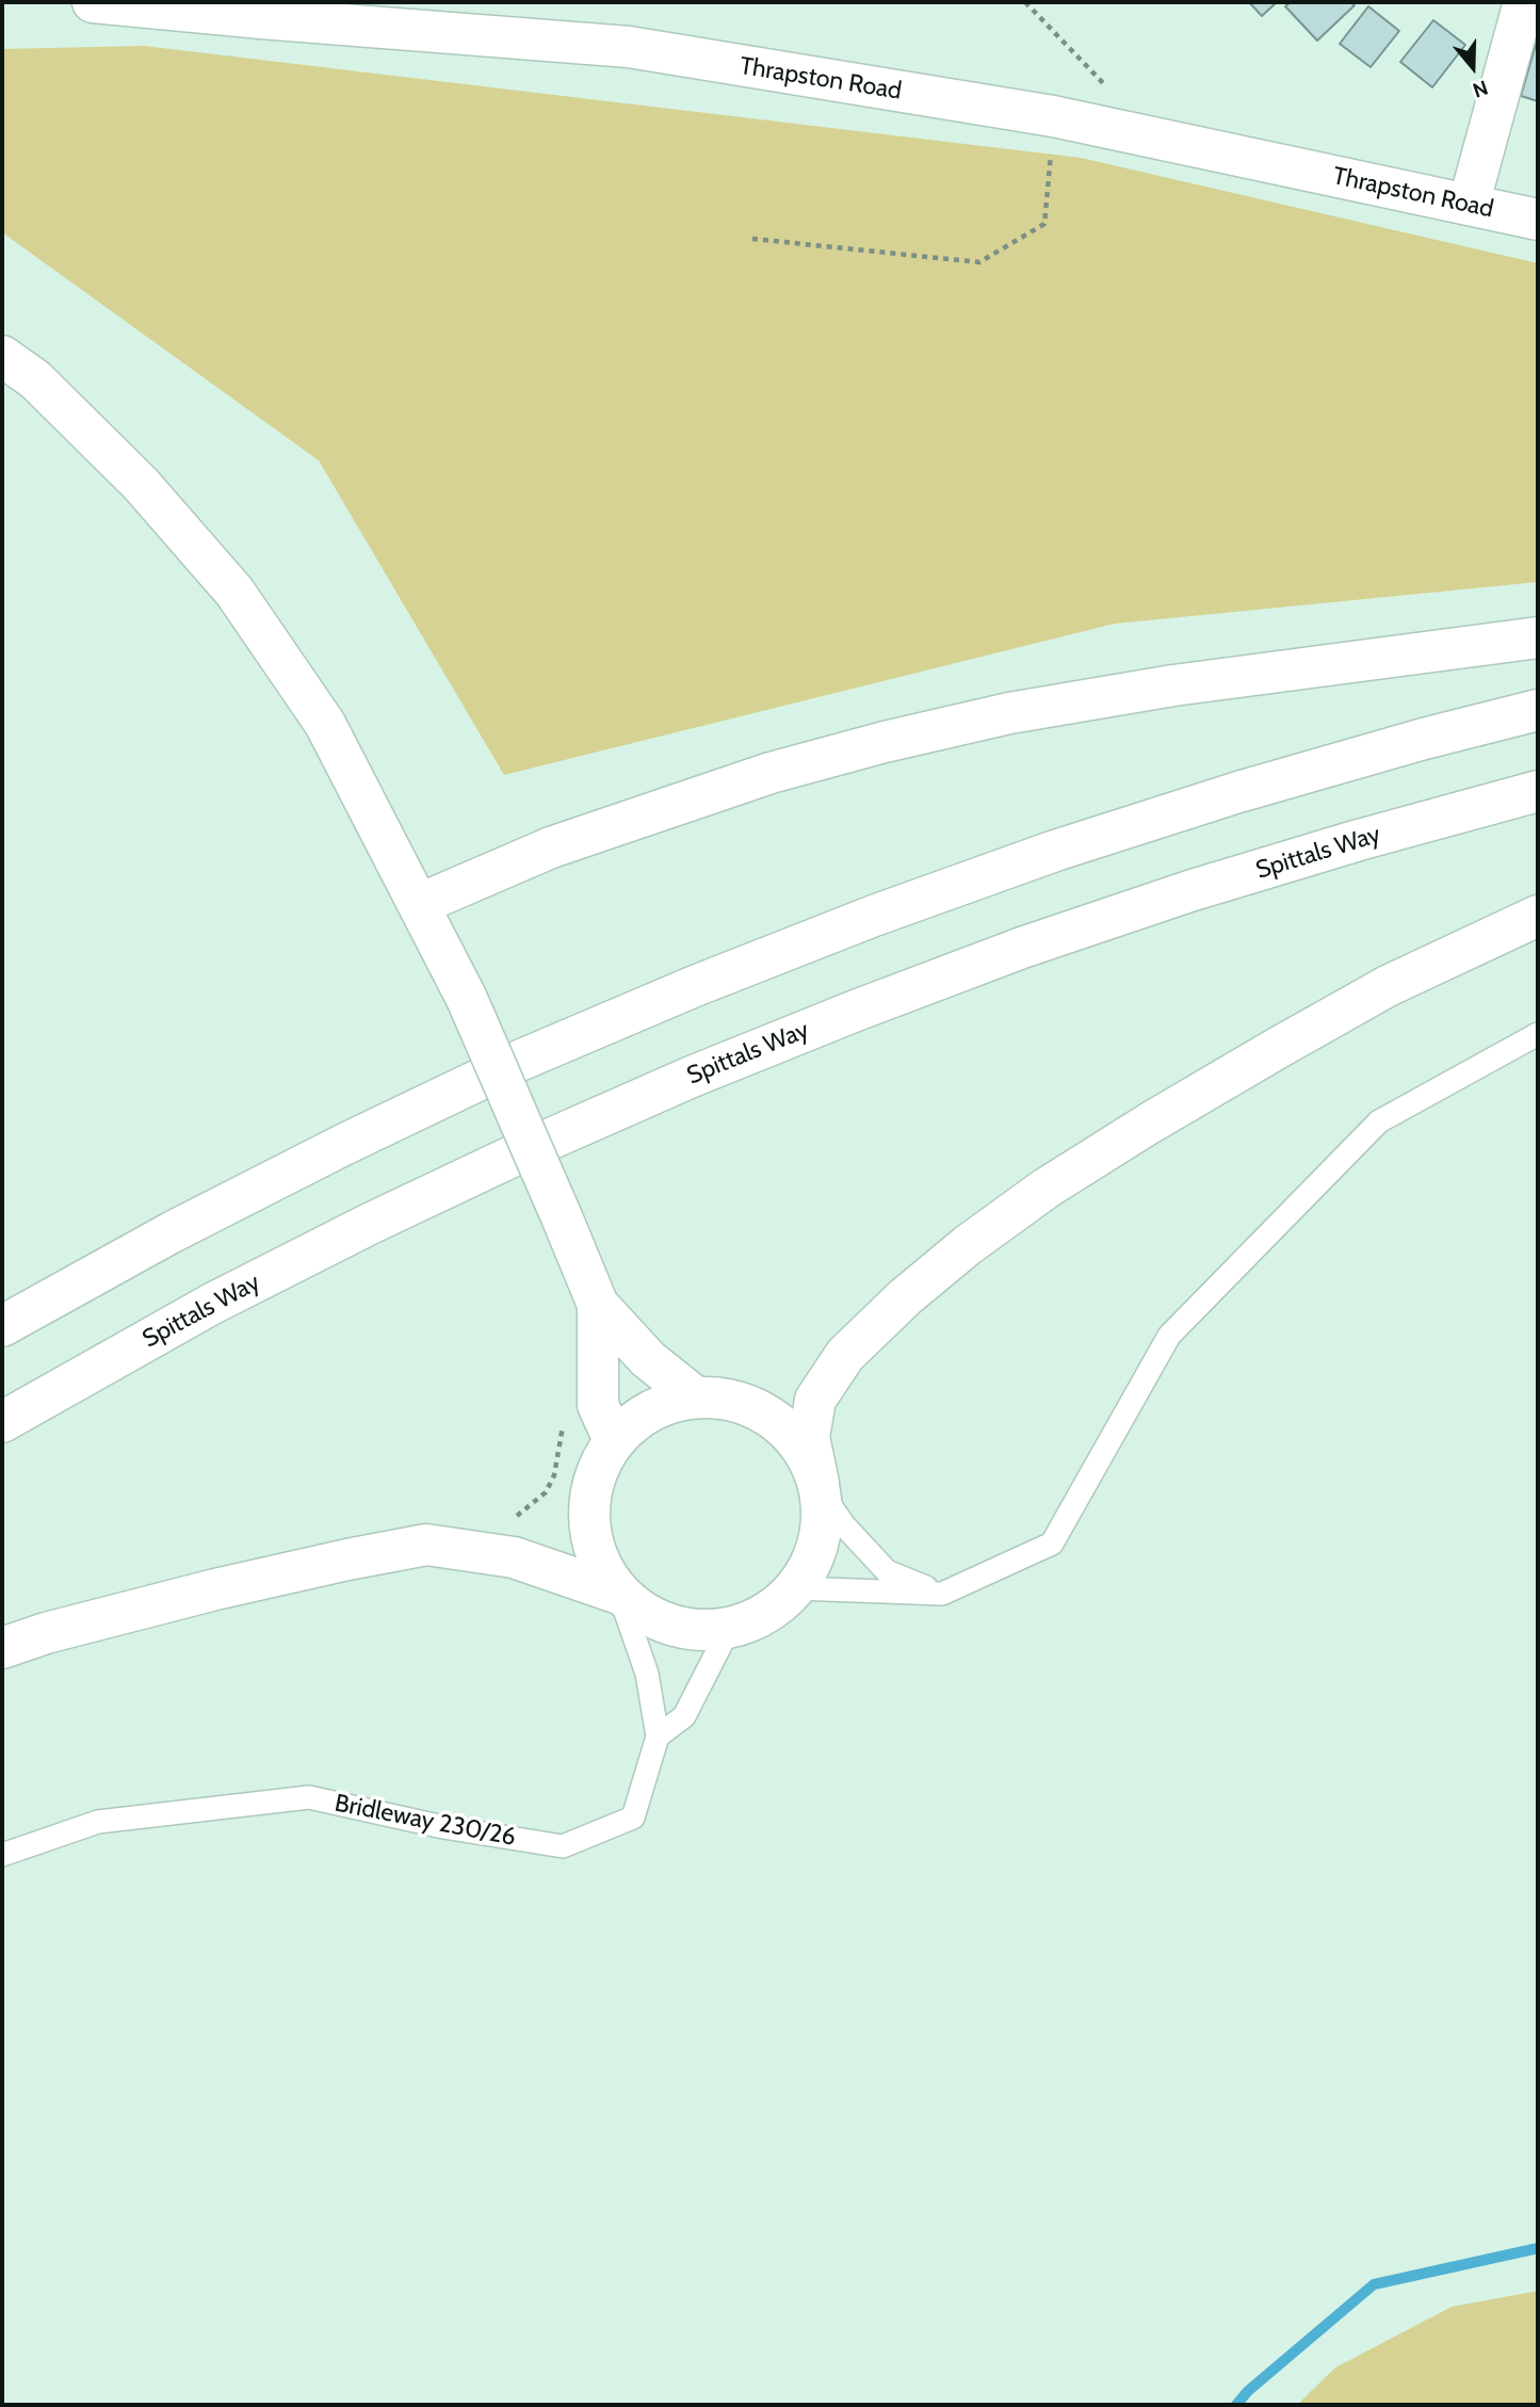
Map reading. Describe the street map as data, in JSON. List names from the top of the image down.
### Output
{
  "streets": {
    "main road": ["Thrapston Road", "Spittals Way"],
    "lane": ["Bridleway 230/26"]
  },
  "north": "bottom"
}
